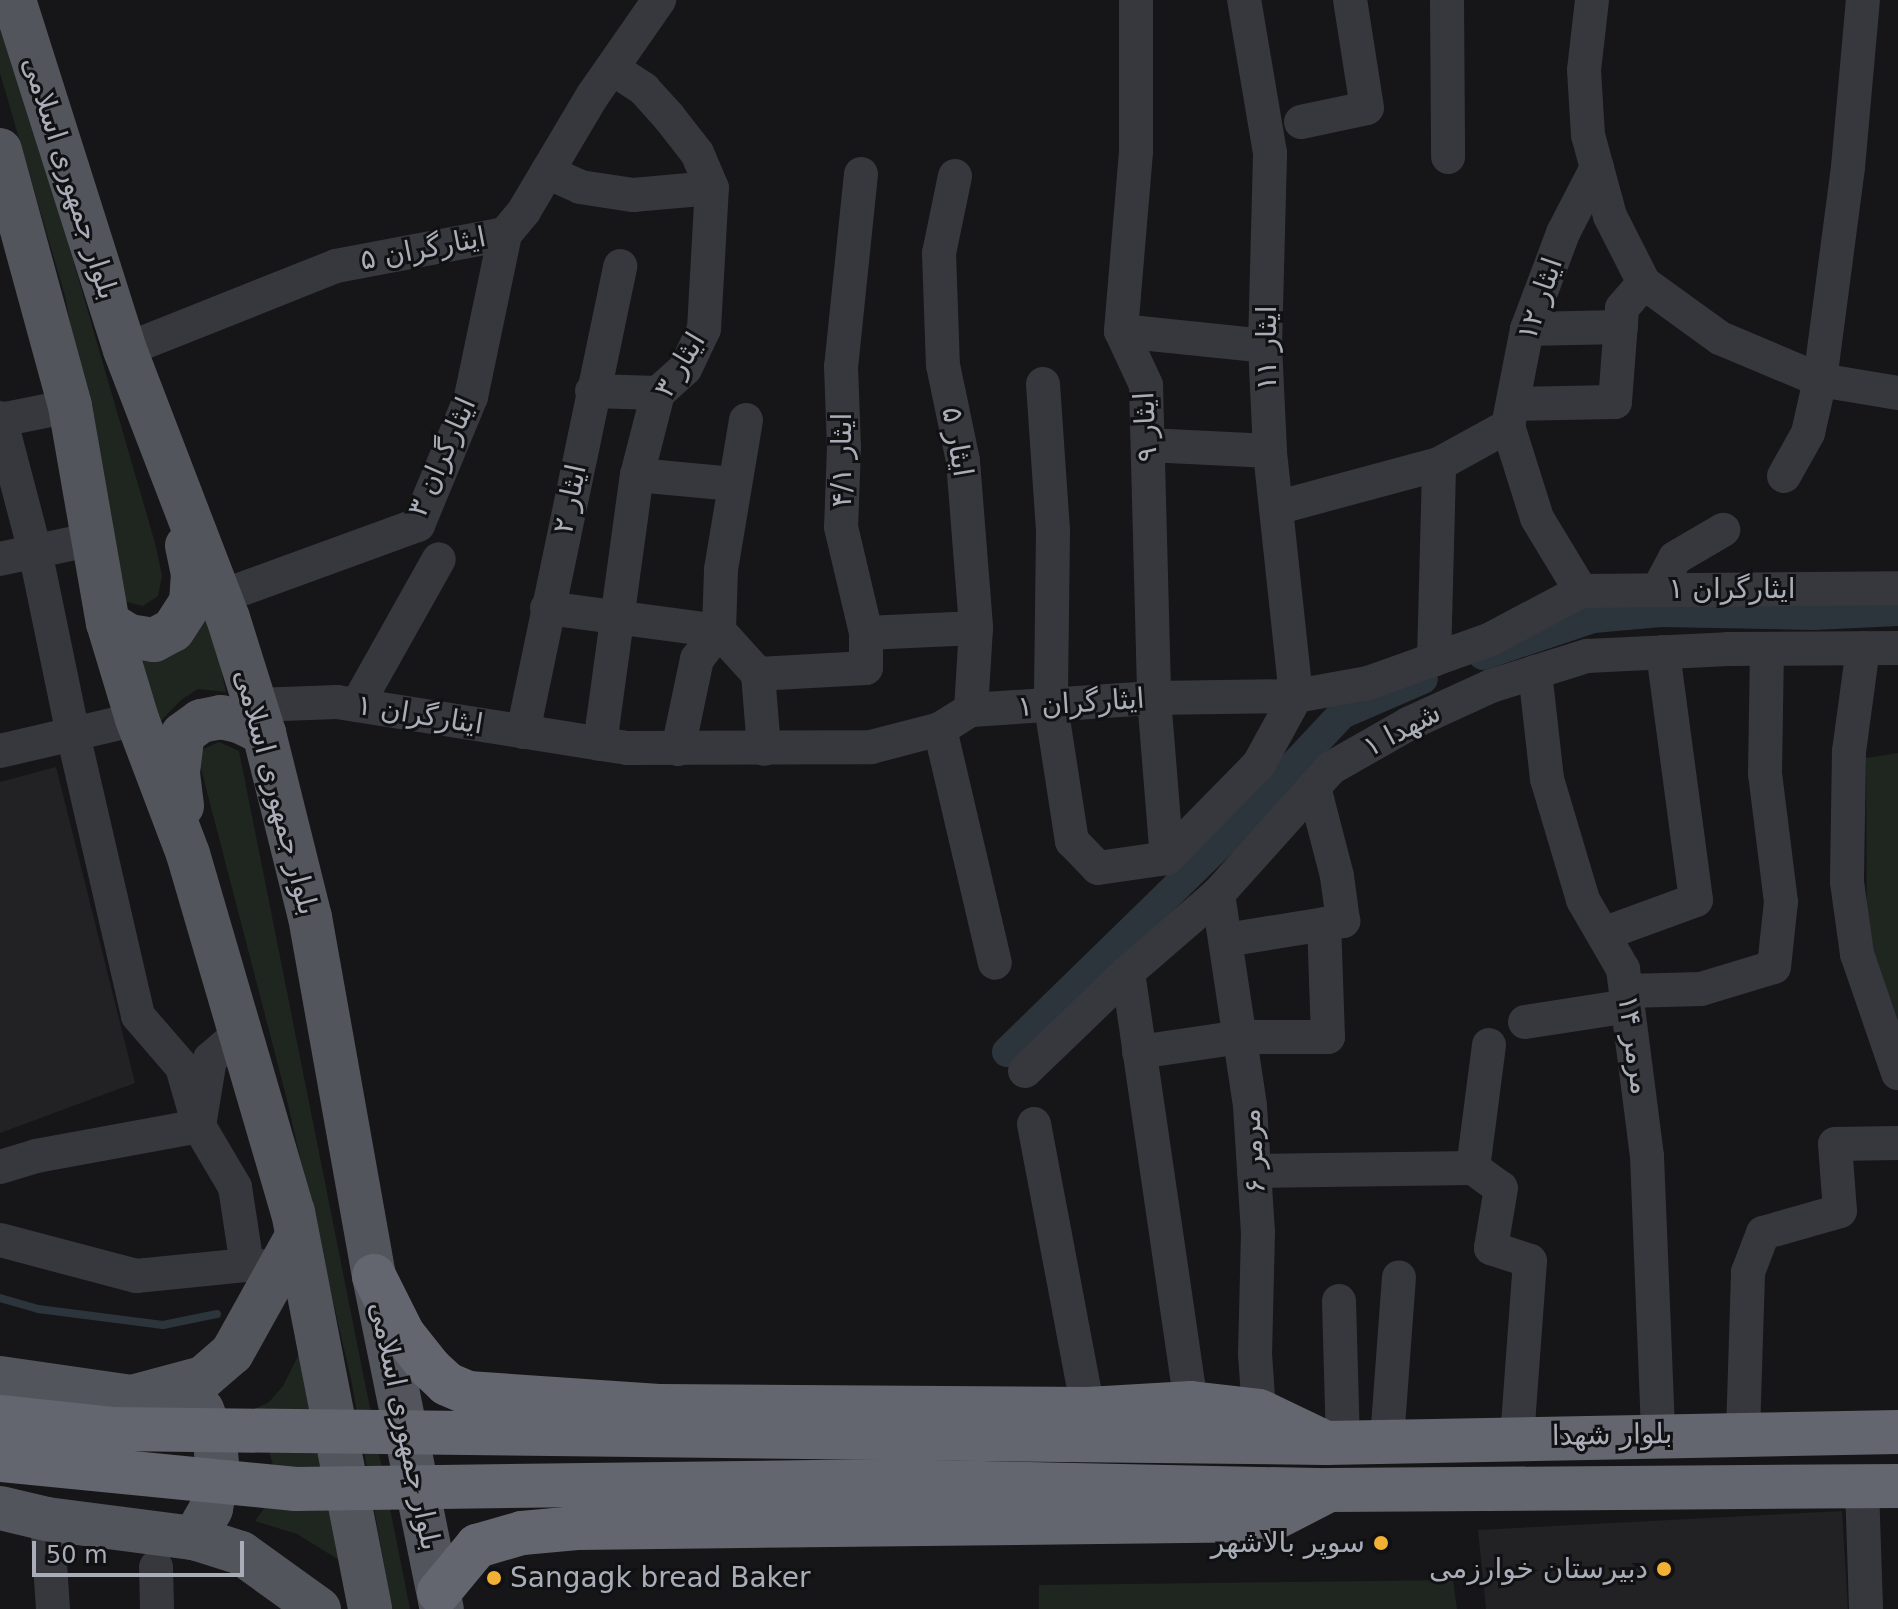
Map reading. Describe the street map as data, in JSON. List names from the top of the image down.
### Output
{
  "streets": {
    "highway": ["بلوار شهدا"],
    "main road": ["بلوار جمهوری اسلامی"],
    "street": [
      "ایثارگران ۵",
      "ایثار ۱۲",
      "ایثار ۱۱",
      "ایثار ۳",
      "ایثار ۹",
      "ایثار ۵",
      "ایثارگران ۳",
      "ایثار ۴/۱",
      "ایثار ۲",
      "ایثارگران ۱",
      "شهدا ۱",
      "مرمر ۱۴",
      "مرمر ۶"
    ]
  },
  "crossings": [
    ["بلوار جمهوری اسلامی", "ایثارگران ۵"],
    ["بلوار جمهوری اسلامی", "ایثارگران ۳"],
    ["بلوار جمهوری اسلامی", "ایثارگران ۱"],
    ["ایثارگران ۵", "ایثار ۳"],
    ["ایثارگران ۵", "ایثارگران ۳"],
    ["ایثار ۱۲", "ایثارگران ۱"],
    ["ایثار ۱۱", "ایثارگران ۱"],
    ["ایثار ۳", "ایثارگران ۱"],
    ["ایثار ۹", "ایثارگران ۱"],
    ["ایثار ۵", "ایثارگران ۱"],
    ["ایثار ۲", "ایثارگران ۱"],
    ["شهدا ۱", "مرمر ۱۴"],
    ["شهدا ۱", "مرمر ۶"],
    ["مرمر ۱۴", "بلوار شهدا"]
  ],
  "places": ["سوپر بالاشهر", "دبیرستان خوارزمی", "Sangagk bread Baker"],
  "scale_bar": "50 m"
}
